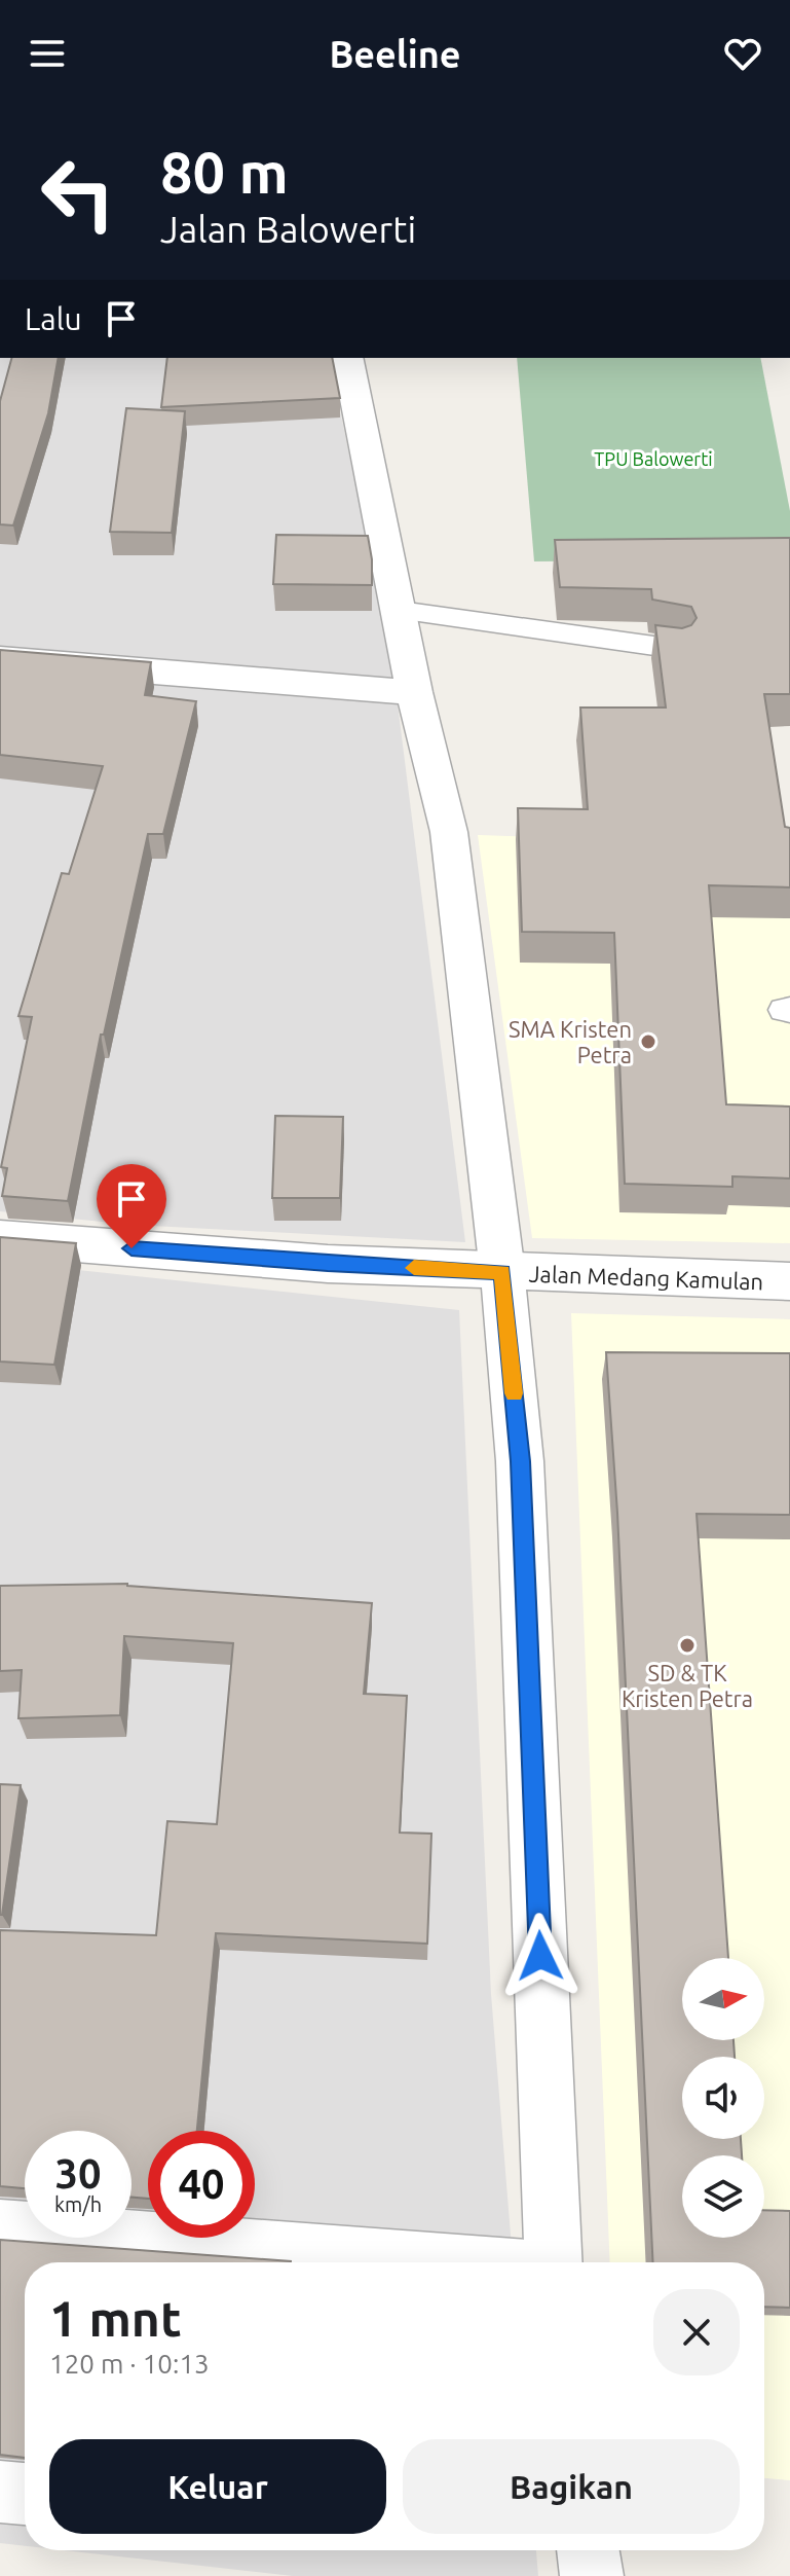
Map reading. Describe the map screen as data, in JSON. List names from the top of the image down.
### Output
{
  "streets": {
    "street": ["Jalan Medang Kamulan"]
  },
  "parks": ["TPU Balowerti"],
  "places": ["SMA Kristen Petra", "SD & TK Kristen Petra"],
  "north": "right",
  "page": {
    "header": "Beeline",
    "turn": ["80 m", "Jalan Balowerti"],
    "then": "Lalu",
    "speed": "30 km/h",
    "limit": "40",
    "heading": ["1 mnt", "120 m · 10:13"],
    "buttons": ["Keluar", "Bagikan"]
  }
}
